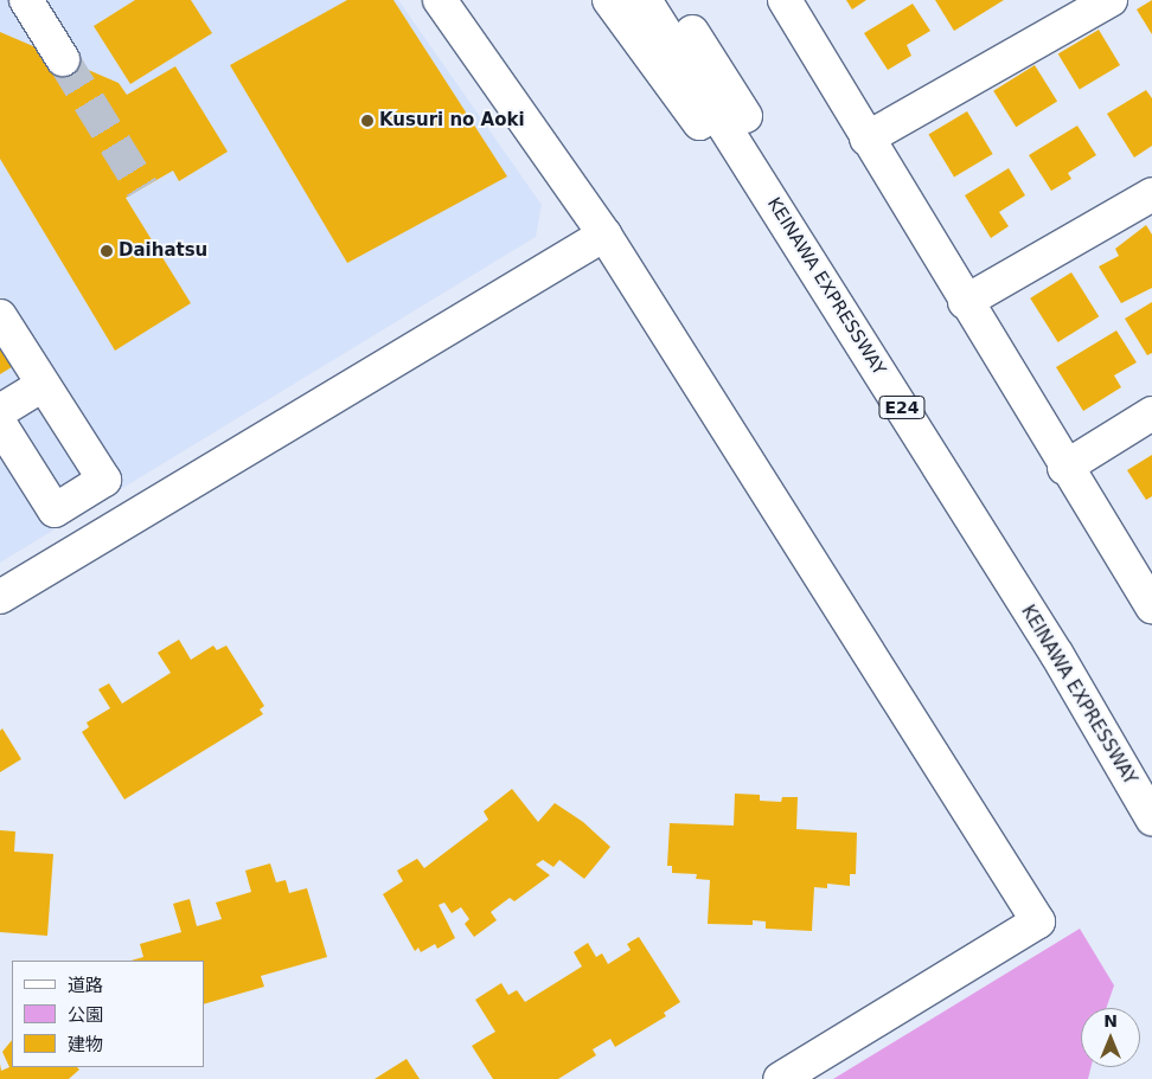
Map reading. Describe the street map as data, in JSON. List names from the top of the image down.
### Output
{
  "streets": {
    "main road": ["KEINAWA EXPRESSWAY", "E24"]
  },
  "places": ["Kusuri no Aoki", "Daihatsu"],
  "legend": ["道路", "公園", "建物"],
  "north": "top"
}
